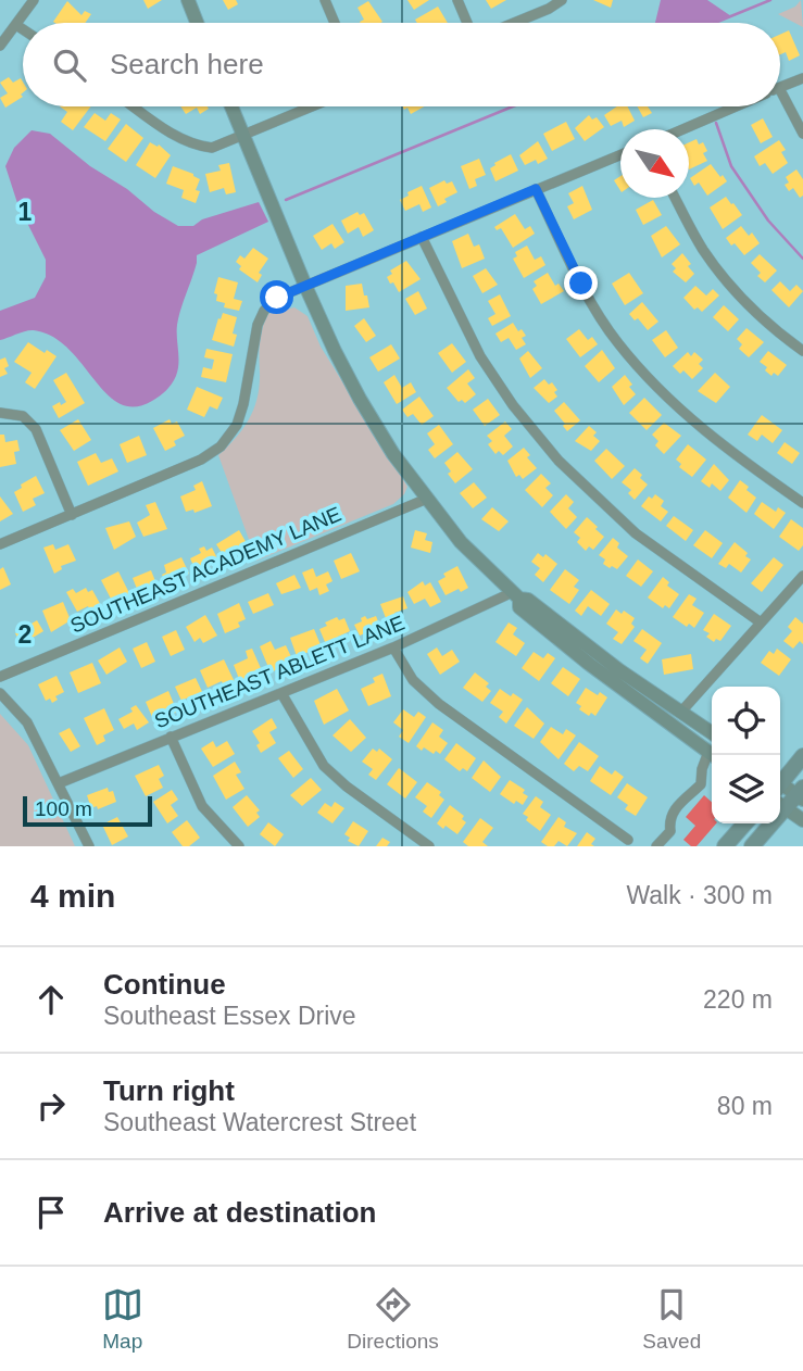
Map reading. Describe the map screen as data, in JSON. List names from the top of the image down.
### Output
{
  "streets": {
    "street": ["SOUTHEAST ACADEMY LANE", "SOUTHEAST ABLETT LANE"]
  },
  "scale_bar": "100 m",
  "north": "bottom right",
  "page": {
    "search": "Search here",
    "scale": "100 m",
    "heading": ["4 min", "Walk · 300 m"],
    "list": [
      ["Continue", "Southeast Essex Drive", "220 m"],
      ["Turn right", "Southeast Watercrest Street", "80 m"],
      "Arrive at destination"
    ],
    "nav": ["Map", "Directions", "Saved"]
  },
  "grid": {
    "rows": ["1", "2"]
  }
}
